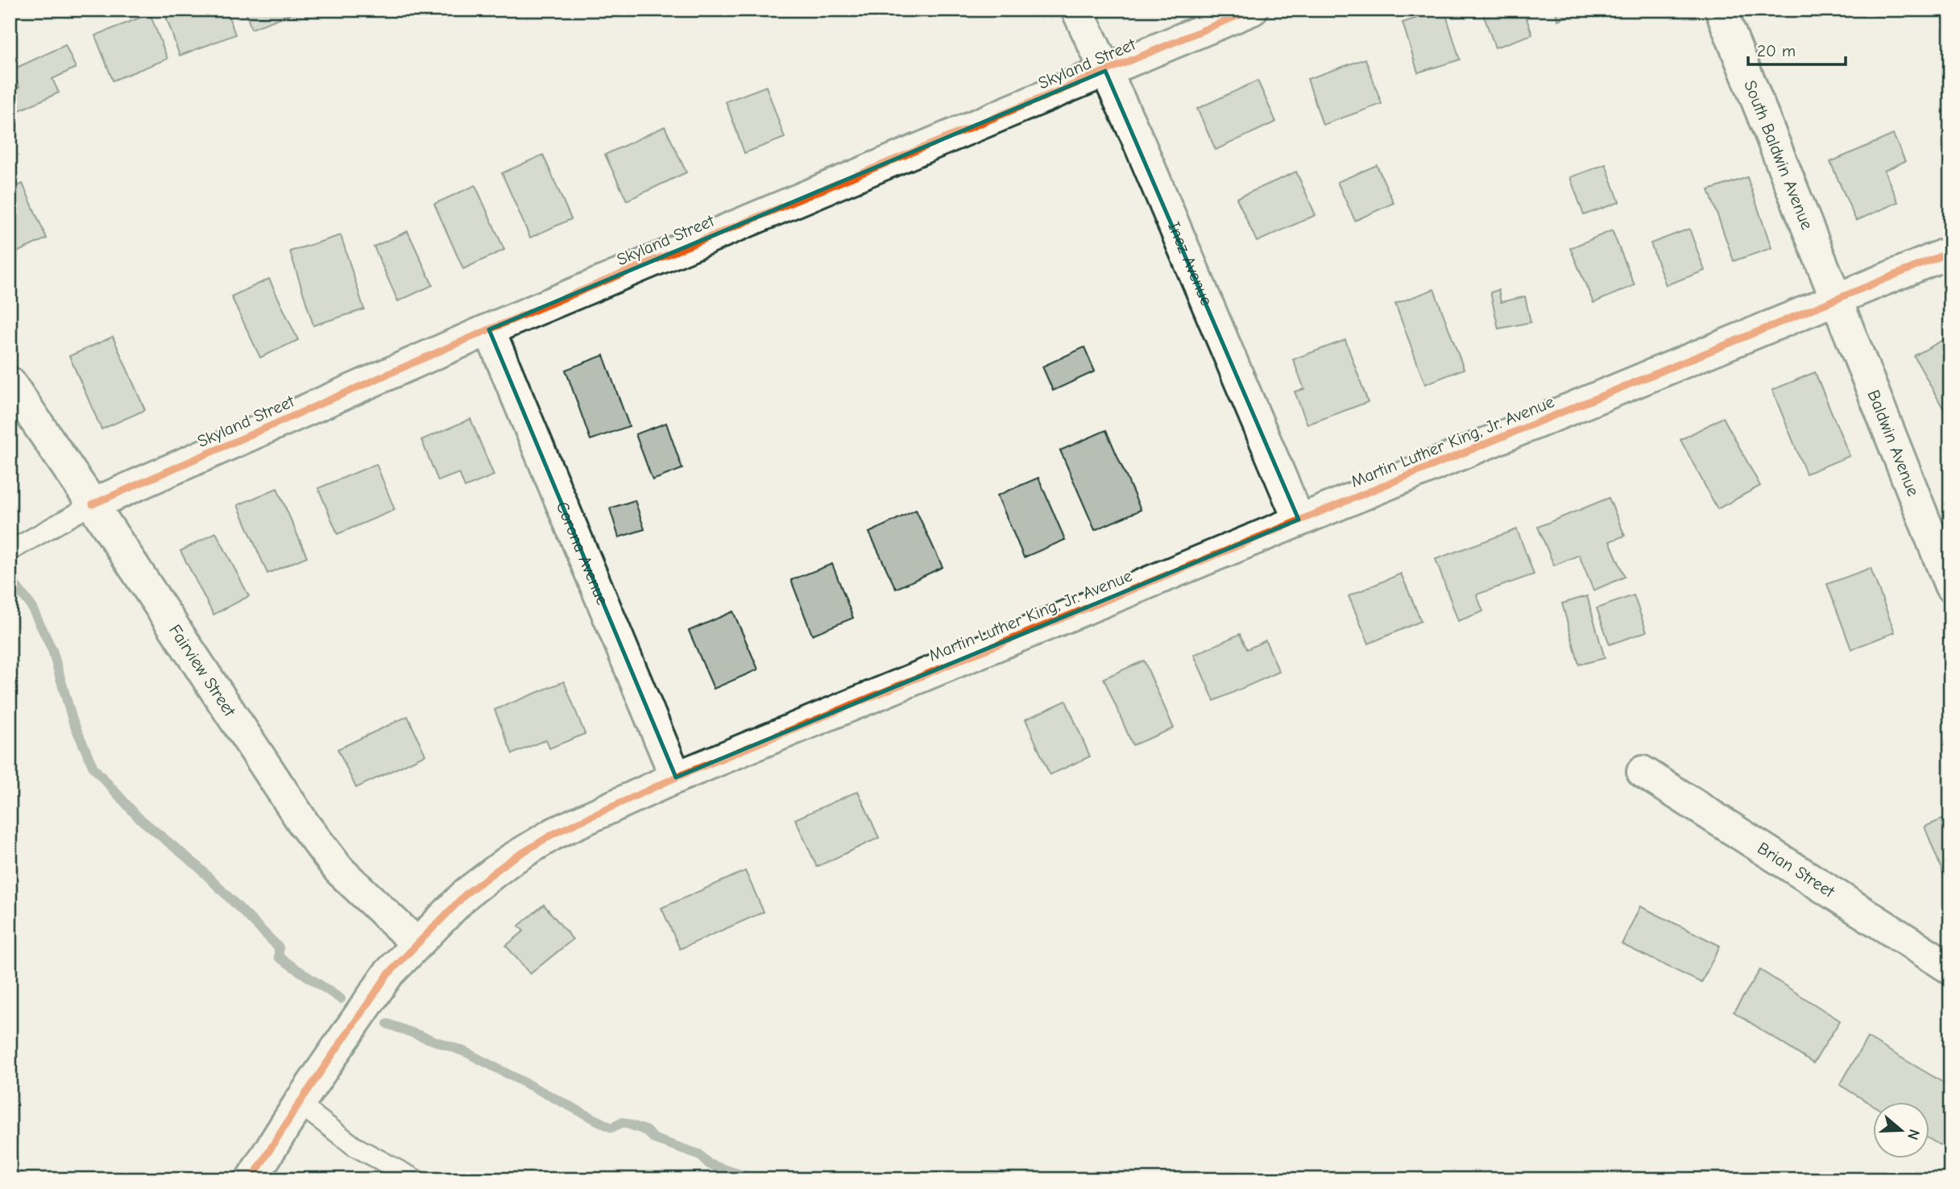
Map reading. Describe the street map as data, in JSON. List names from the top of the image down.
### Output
{
  "streets": {
    "street": [
      "Skyland Street",
      "South Baldwin Avenue",
      "Inez Avenue",
      "Martin Luther King, Jr. Avenue",
      "Baldwin Avenue",
      "Corona Avenue",
      "Fairview Street",
      "Brian Street"
    ]
  },
  "crossings": [
    ["Skyland Street", "Inez Avenue"],
    ["Skyland Street", "Corona Avenue"],
    ["Skyland Street", "Fairview Street"],
    ["South Baldwin Avenue", "Martin Luther King, Jr. Avenue"],
    ["South Baldwin Avenue", "Baldwin Avenue"],
    ["Inez Avenue", "Martin Luther King, Jr. Avenue"],
    ["Martin Luther King, Jr. Avenue", "Baldwin Avenue"],
    ["Martin Luther King, Jr. Avenue", "Corona Avenue"],
    ["Martin Luther King, Jr. Avenue", "Fairview Street"]
  ],
  "scale_bar": "20 m",
  "north": "right"
}
